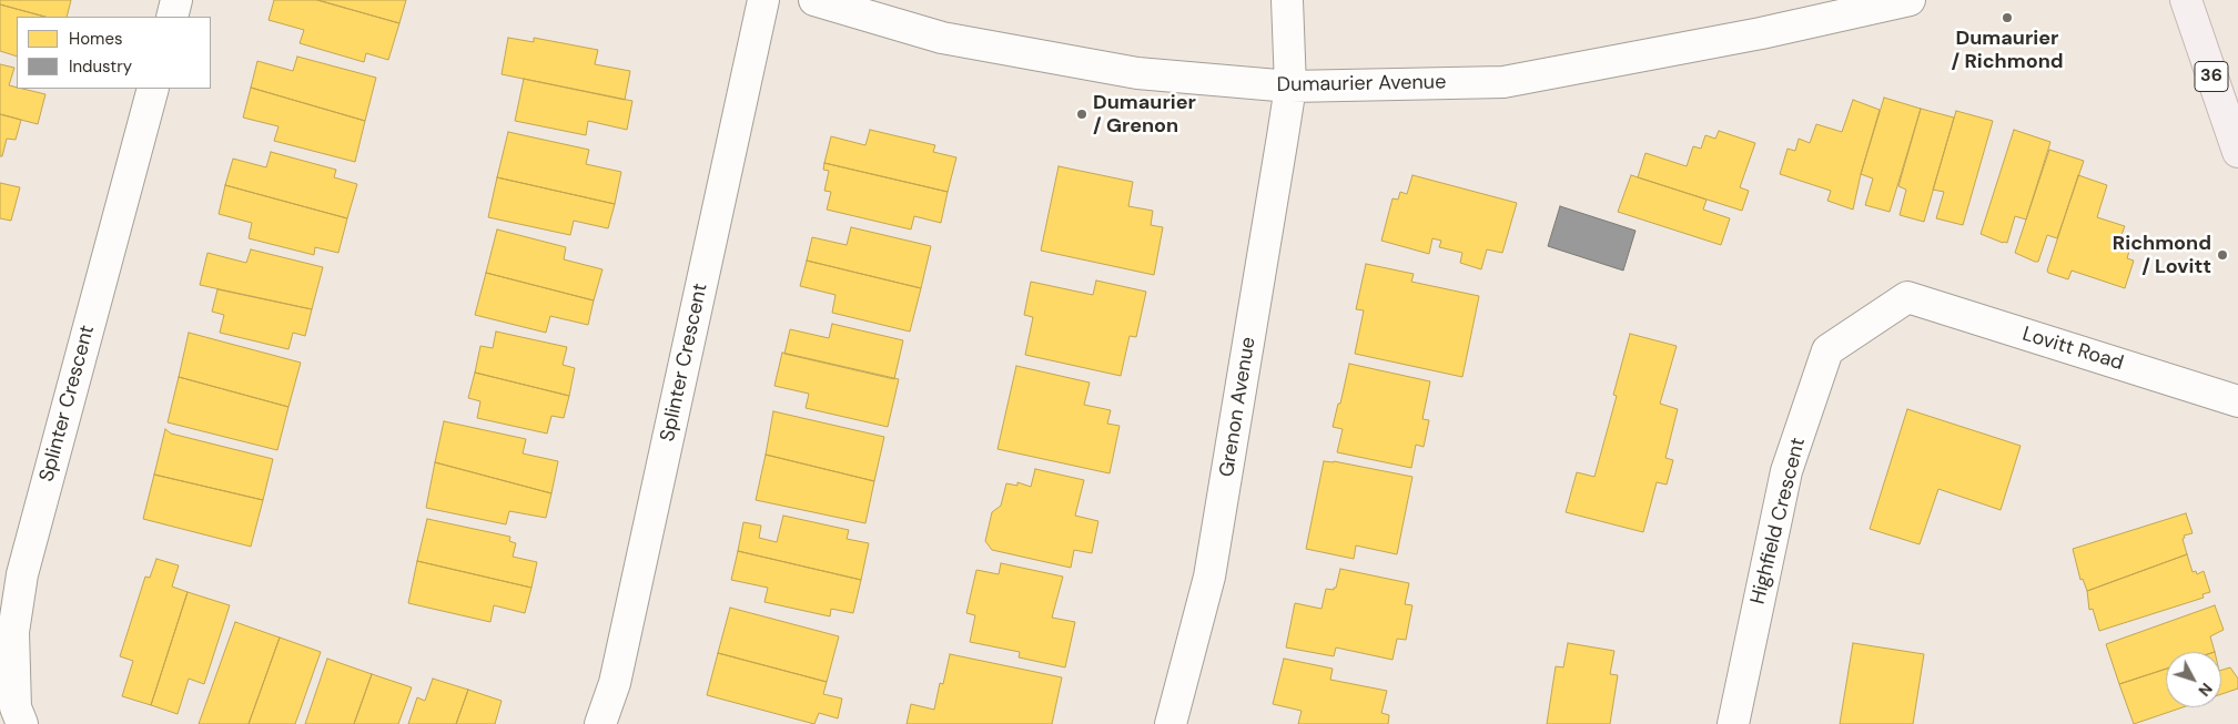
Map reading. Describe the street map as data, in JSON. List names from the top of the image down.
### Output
{
  "streets": {
    "main road": ["36"],
    "street": [
      "Dumaurier Avenue",
      "Lovitt Road",
      "Splinter Crescent",
      "Grenon Avenue",
      "Highfield Crescent"
    ]
  },
  "crossings": [
    ["Dumaurier Avenue", "Grenon Avenue"],
    ["Lovitt Road", "Highfield Crescent"]
  ],
  "places": ["Dumaurier / Richmond", "Dumaurier / Grenon", "Richmond / Lovitt"],
  "legend": ["Homes", "Industry"],
  "north": "bottom right"
}
